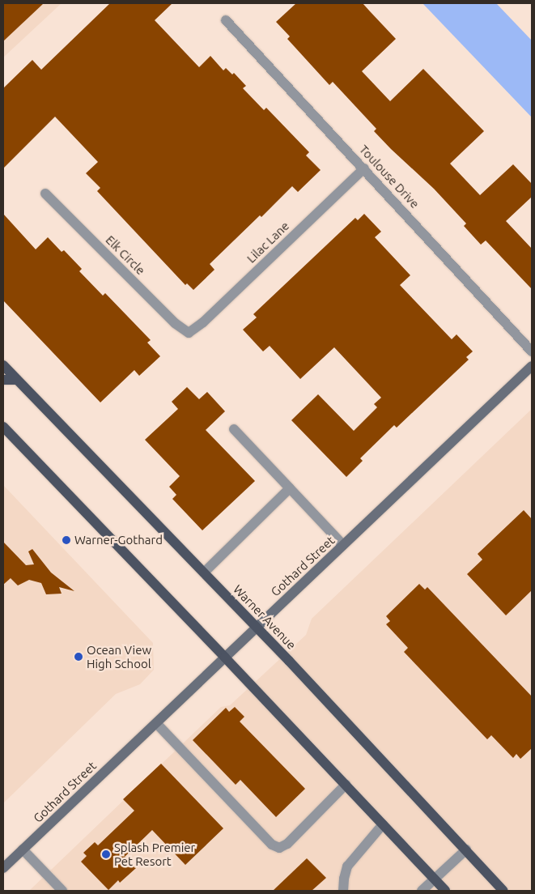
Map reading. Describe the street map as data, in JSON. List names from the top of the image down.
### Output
{
  "streets": {
    "main road": ["Warner Avenue"],
    "street": [
      "Toulouse Drive",
      "Lilac Lane",
      "Elk Circle",
      "Gothard Street"
    ]
  },
  "crossings": [
    ["Toulouse Drive", "Lilac Lane"],
    ["Lilac Lane", "Elk Circle"],
    ["Gothard Street", "Warner Avenue"]
  ],
  "places": ["Warner-Gothard", "Ocean View High School", "Splash Premier Pet Resort"]
}
